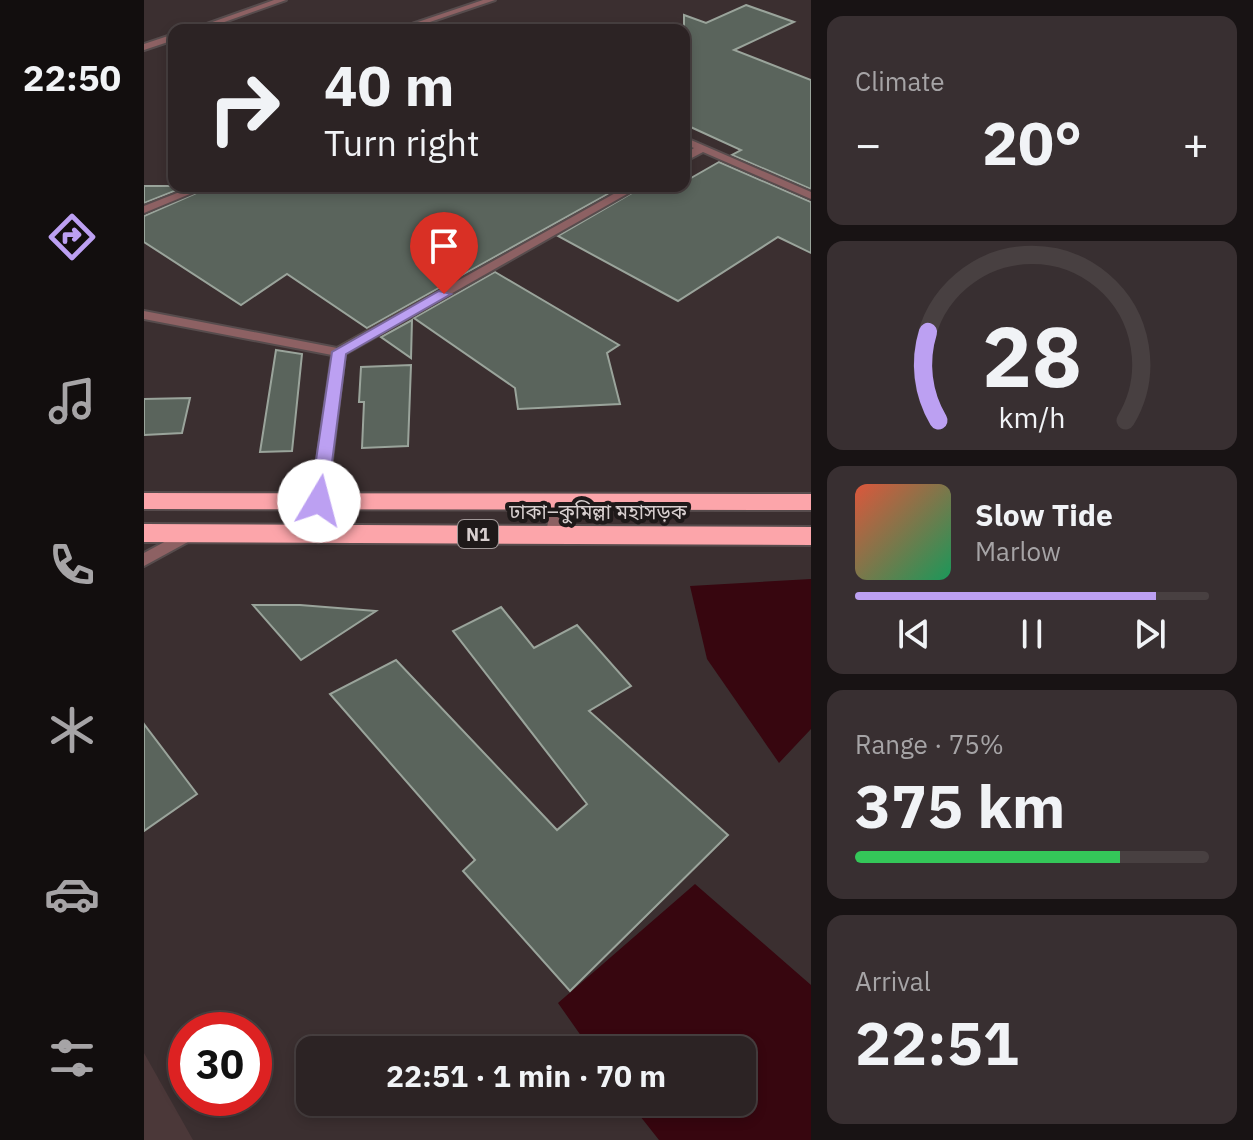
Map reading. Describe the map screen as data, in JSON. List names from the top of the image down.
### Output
{
  "streets": {
    "highway": ["ঢাকা–কুমিল্লা মহাসড়ক", "N1"]
  },
  "page": {
    "tabs": "22:50",
    "tile": [
      "Climate",
      ["Range · 75%", "375 km"],
      ["Arrival", "22:51"]
    ],
    "turn": ["40 m", "Turn right"],
    "heat": ["−", "20°", "+"],
    "song": ["Slow Tide", "Marlow"],
    "limit": "30",
    "trip": "22:51 · 1 min · 70 m",
    "gauge": ["28", "km/h"]
  }
}
